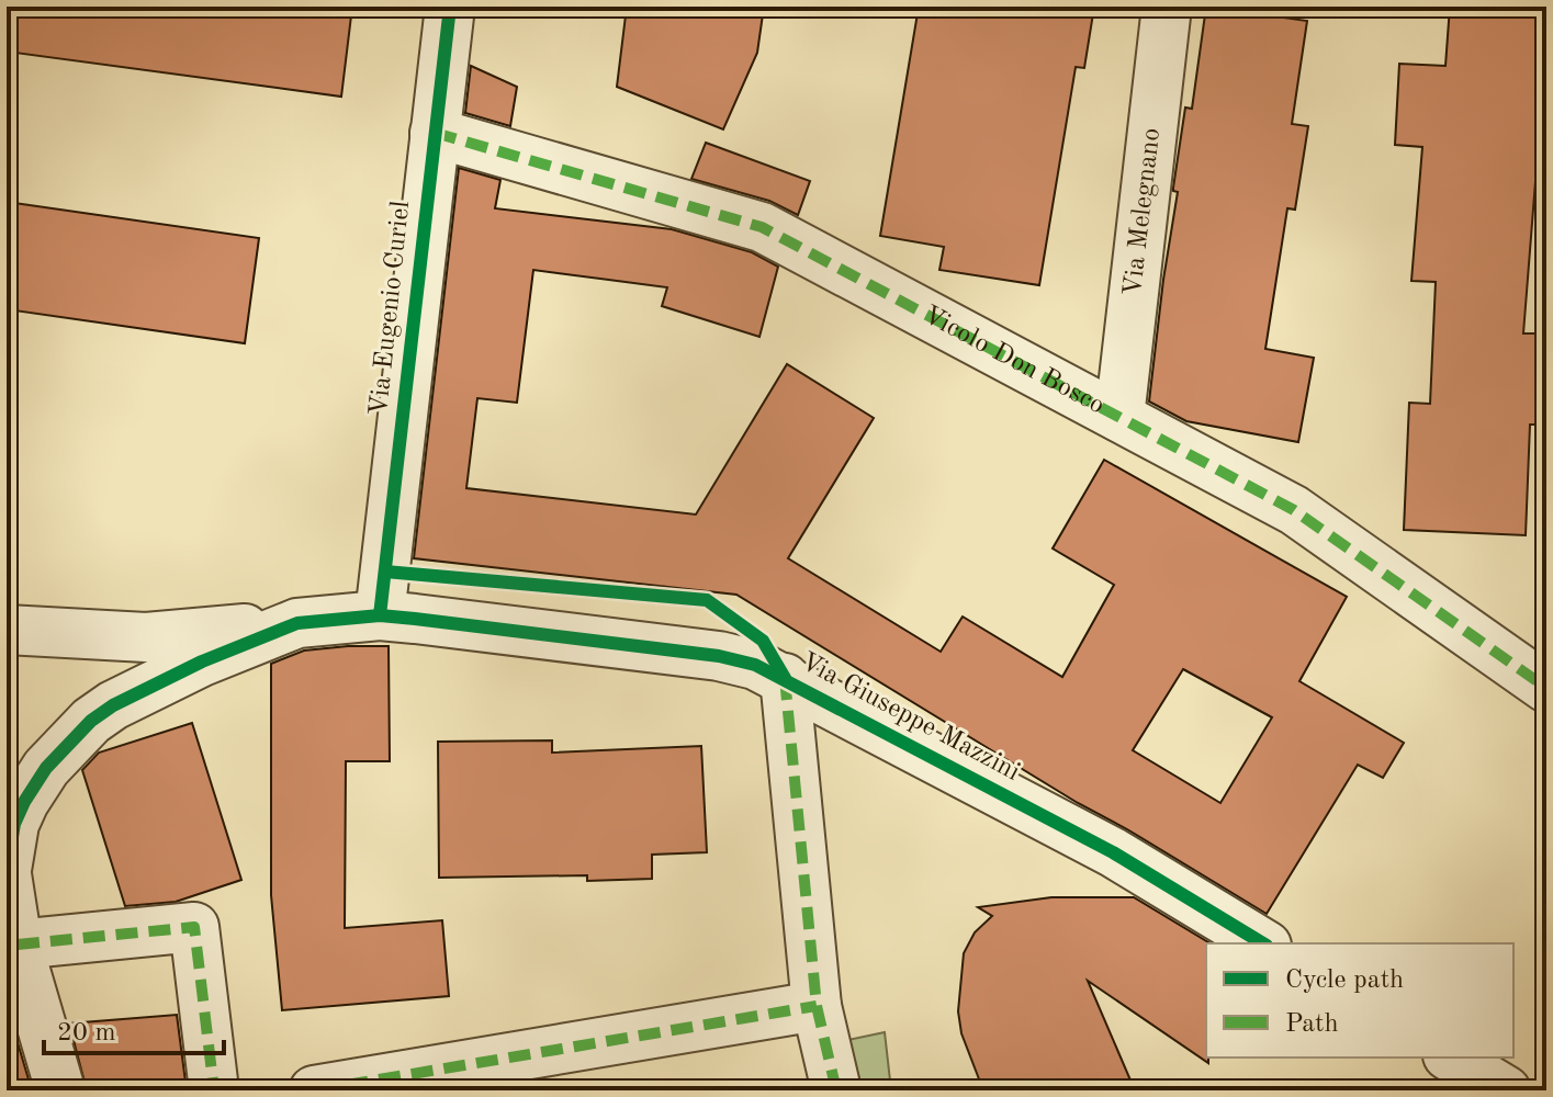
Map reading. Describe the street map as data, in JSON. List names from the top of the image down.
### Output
{
  "streets": {
    "street": [
      "Via Melegnano",
      "Via Eugenio Curiel",
      "Vicolo Don Bosco",
      "Via Giuseppe Mazzini"
    ]
  },
  "crossings": [
    ["Via Melegnano", "Vicolo Don Bosco"],
    ["Via Eugenio Curiel", "Vicolo Don Bosco"],
    ["Via Eugenio Curiel", "Via Giuseppe Mazzini"]
  ],
  "legend": ["Cycle path", "Path"],
  "scale_bar": "20 m"
}
